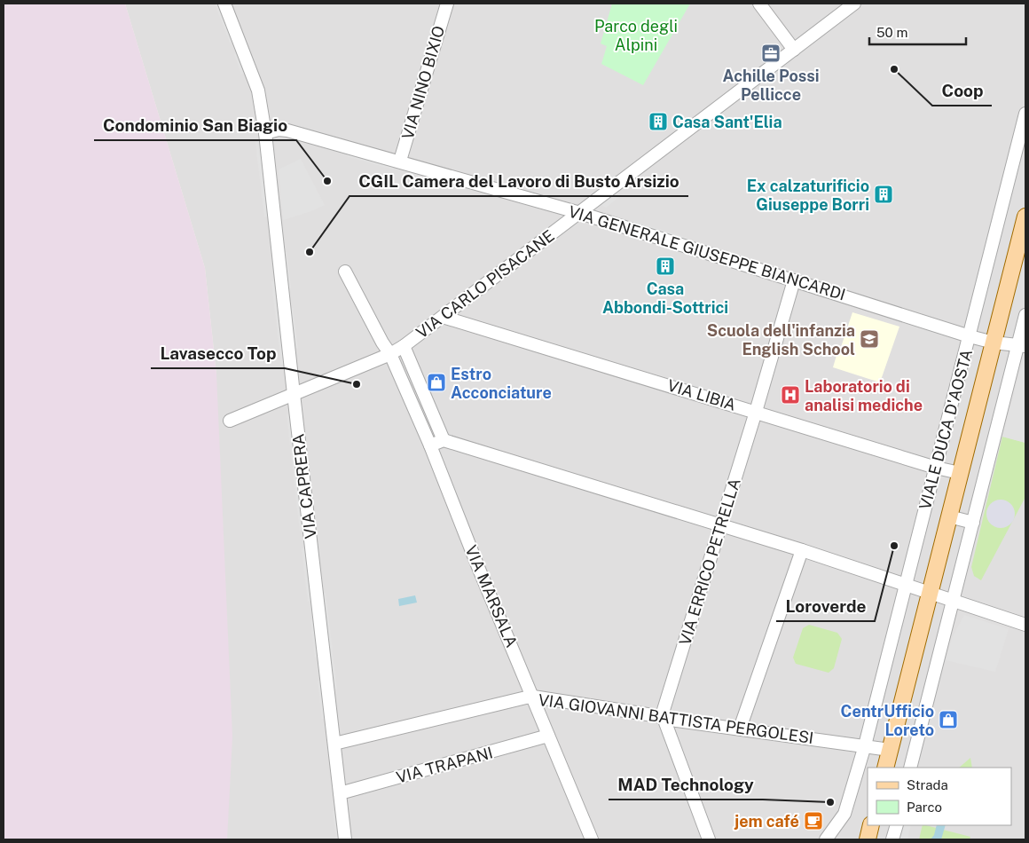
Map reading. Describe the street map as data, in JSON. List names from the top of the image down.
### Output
{
  "streets": {
    "main road": ["VIALE DUCA D'AOSTA"],
    "street": [
      "VIA NINO BIXIO",
      "VIA GENERALE GIUSEPPE BIANCARDI",
      "VIA CARLO PISACANE",
      "VIA LIBIA",
      "VIA CAPRERA",
      "VIA ERRICO PETRELLA",
      "VIA MARSALA",
      "VIA GIOVANNI BATTISTA PERGOLESI",
      "VIA TRAPANI"
    ]
  },
  "crossings": [
    ["VIA NINO BIXIO", "VIA GENERALE GIUSEPPE BIANCARDI"],
    ["VIA GENERALE GIUSEPPE BIANCARDI", "VIA CARLO PISACANE"],
    ["VIA GENERALE GIUSEPPE BIANCARDI", "VIALE DUCA D'AOSTA"],
    ["VIA GENERALE GIUSEPPE BIANCARDI", "VIA CAPRERA"],
    ["VIA GENERALE GIUSEPPE BIANCARDI", "VIA ERRICO PETRELLA"],
    ["VIA CARLO PISACANE", "VIA LIBIA"],
    ["VIA CARLO PISACANE", "VIA CAPRERA"],
    ["VIA CARLO PISACANE", "VIA MARSALA"],
    ["VIA LIBIA", "VIALE DUCA D'AOSTA"],
    ["VIA LIBIA", "VIA ERRICO PETRELLA"],
    ["VIALE DUCA D'AOSTA", "VIA GIOVANNI BATTISTA PERGOLESI"],
    ["VIA CAPRERA", "VIA GIOVANNI BATTISTA PERGOLESI"],
    ["VIA CAPRERA", "VIA TRAPANI"],
    ["VIA ERRICO PETRELLA", "VIA GIOVANNI BATTISTA PERGOLESI"],
    ["VIA MARSALA", "VIA GIOVANNI BATTISTA PERGOLESI"],
    ["VIA MARSALA", "VIA TRAPANI"]
  ],
  "parks": ["Parco degli Alpini"],
  "places": {
    "office": ["Achille Possi Pellicce"],
    "other": [
      "Coop",
      "Condominio San Biagio",
      "CGIL Camera del Lavoro di Busto Arsizio",
      "Lavasecco Top",
      "Loroverde",
      "MAD Technology"
    ],
    "building": ["Casa Sant'Elia", "Ex calzaturificio Giuseppe Borri", "Casa Abbondi-Sottrici"],
    "school or university": ["Scuola dell'infanzia English School"],
    "shop": ["Estro Acconciature", "CentrUfficio Loreto"],
    "hospital": ["Laboratorio di analisi mediche"],
    "cafe": ["jem café"]
  },
  "legend": ["Strada", "Parco"],
  "scale_bar": "50 m"
}
